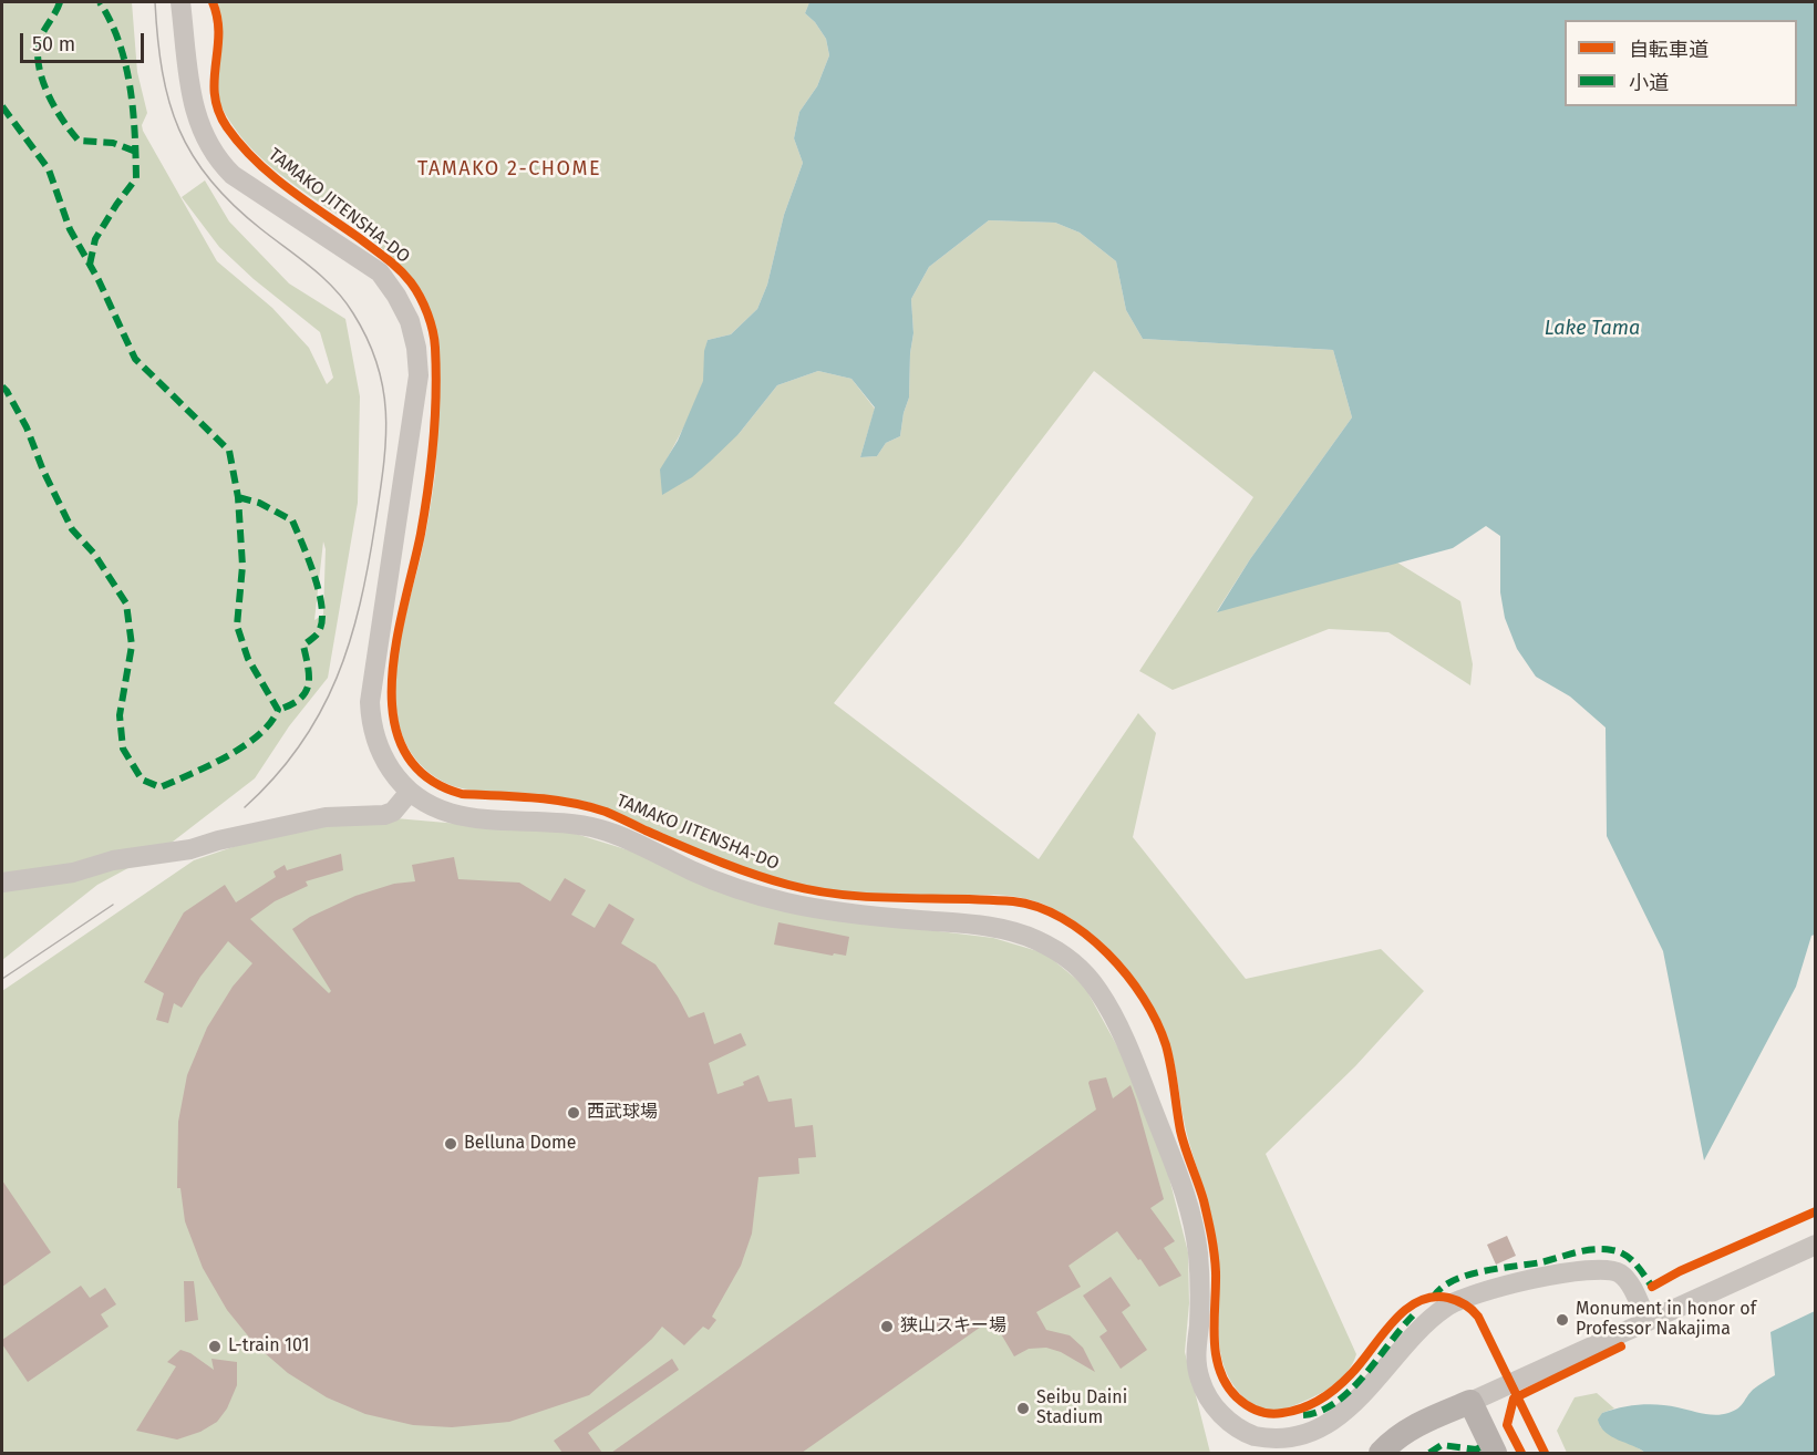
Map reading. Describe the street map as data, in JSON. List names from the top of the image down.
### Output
{
  "streets": {
    "cycle path": ["TAMAKO JITENSHA-DO"]
  },
  "districts": ["TAMAKO 2-CHOME"],
  "water": ["Lake Tama"],
  "places": [
    "西武球場",
    "Belluna Dome",
    "Monument in honor of Professor Nakajima",
    "狭山スキー場",
    "L-train 101",
    "Seibu Daini Stadium"
  ],
  "legend": ["自転車道", "小道"],
  "scale_bar": "50 m"
}
